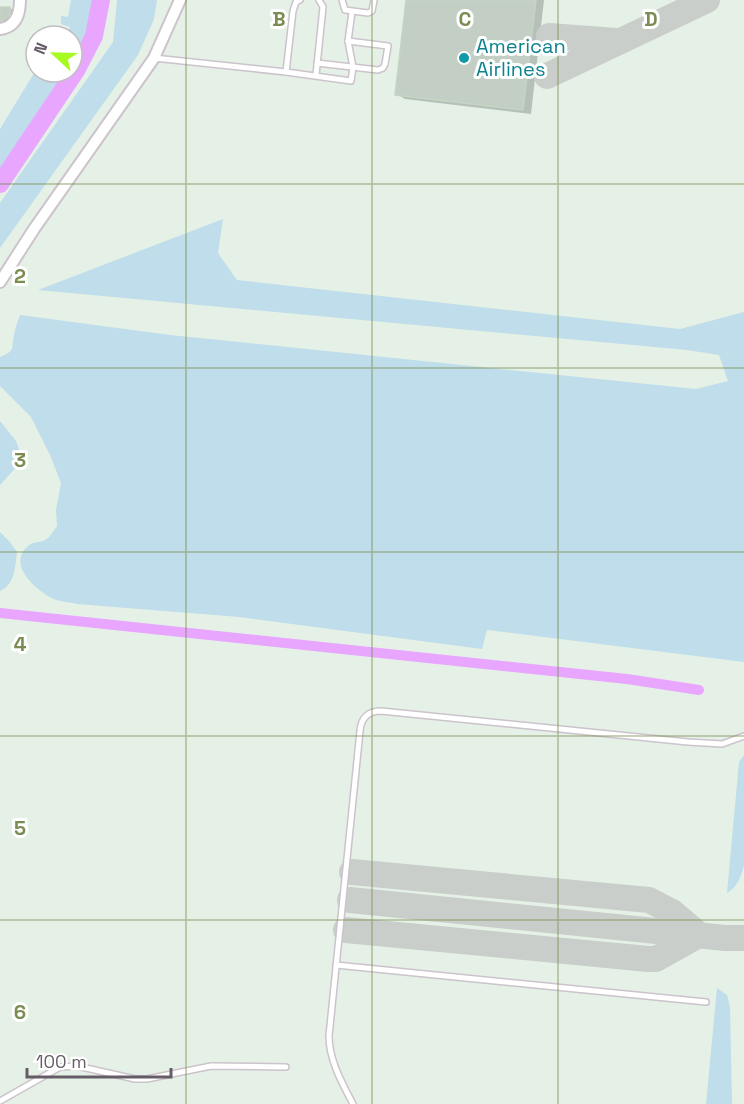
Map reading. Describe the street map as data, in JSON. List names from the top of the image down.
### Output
{
  "places": ["American Airlines"],
  "scale_bar": "100 m",
  "north": "left",
  "grid": {
    "columns": ["B", "C", "D"],
    "rows": [
      "2",
      "3",
      "4",
      "5",
      "6"
    ]
  }
}
